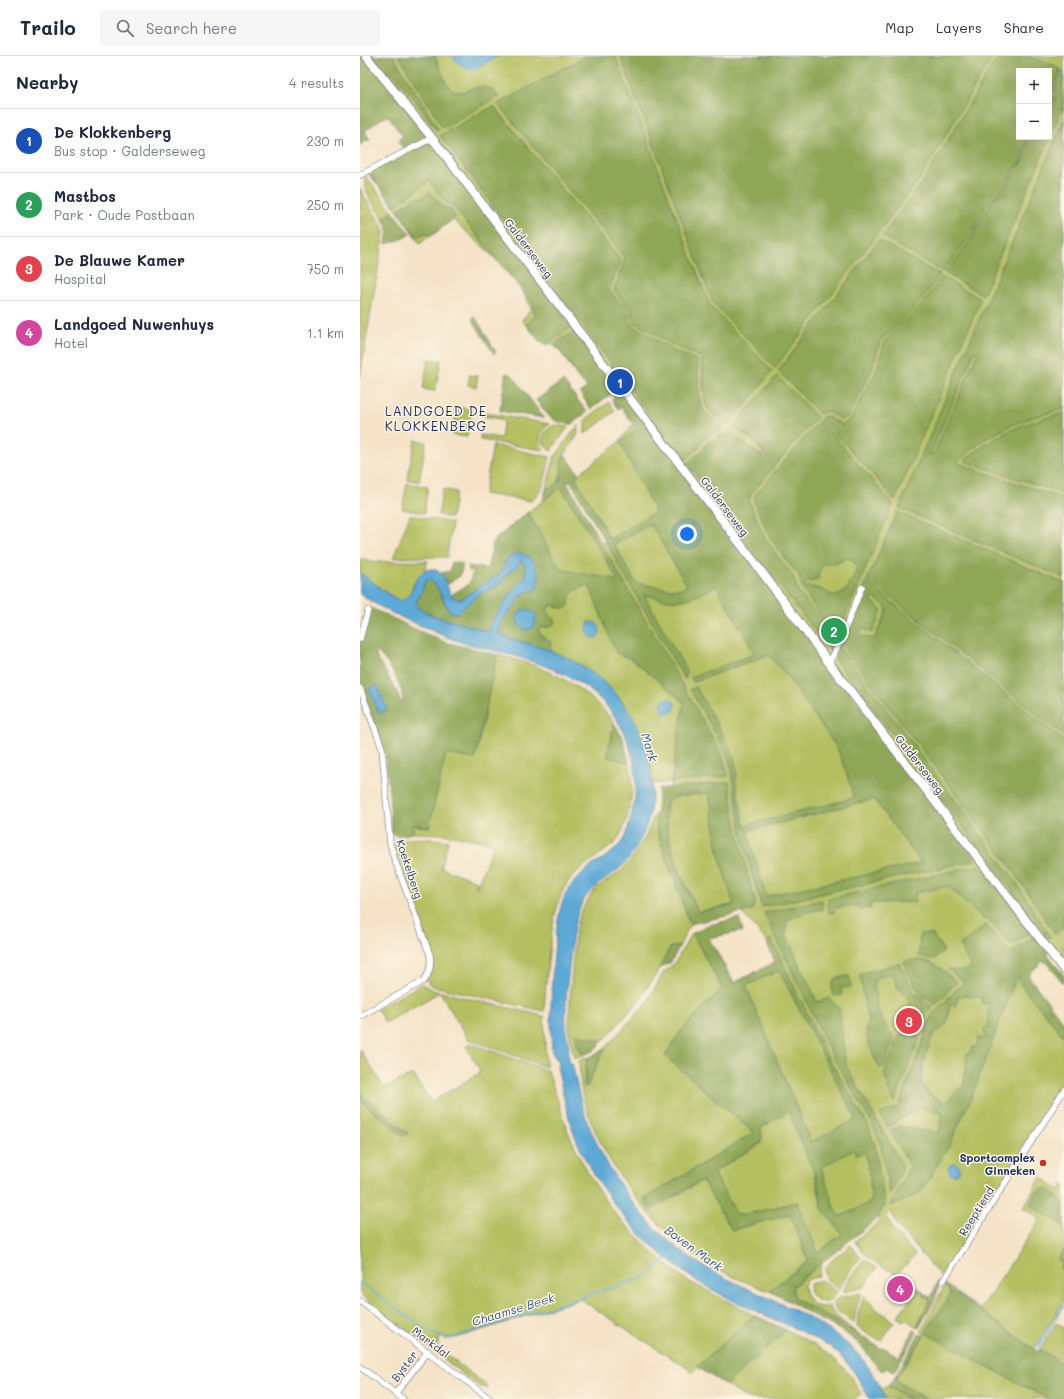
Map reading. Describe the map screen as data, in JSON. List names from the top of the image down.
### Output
{
  "streets": {
    "street": [
      "Galderseweg",
      "Koekelberg",
      "Reeptiend",
      "Markdal",
      "Byster"
    ]
  },
  "crossings": [
    ["Markdal", "Byster"]
  ],
  "districts": ["LANDGOED DE KLOKKENBERG"],
  "water": ["Mark", "Boven Mark", "Chaamse Beek"],
  "places": ["Sportcomplex Ginneken"],
  "page": {
    "header": "Trailo",
    "search": "Search here",
    "nav": ["Map", "Layers", "Share"],
    "heading": ["Nearby", "4 results"],
    "map_buttons": ["+", "−"],
    "list": [
      {
        "mark": "1",
        "name": "De Klokkenberg",
        "note": "Bus stop · Galderseweg",
        "value": "230 m"
      },
      {
        "mark": "2",
        "name": "Mastbos",
        "note": "Park · Oude Postbaan",
        "value": "250 m"
      },
      {
        "mark": "3",
        "name": "De Blauwe Kamer",
        "note": "Hospital",
        "value": "750 m"
      },
      {
        "mark": "4",
        "name": "Landgoed Nuwenhuys",
        "note": "Hotel",
        "value": "1.1 km"
      }
    ],
    "pins": [
      "1",
      "2",
      "3",
      "4"
    ]
  }
}
